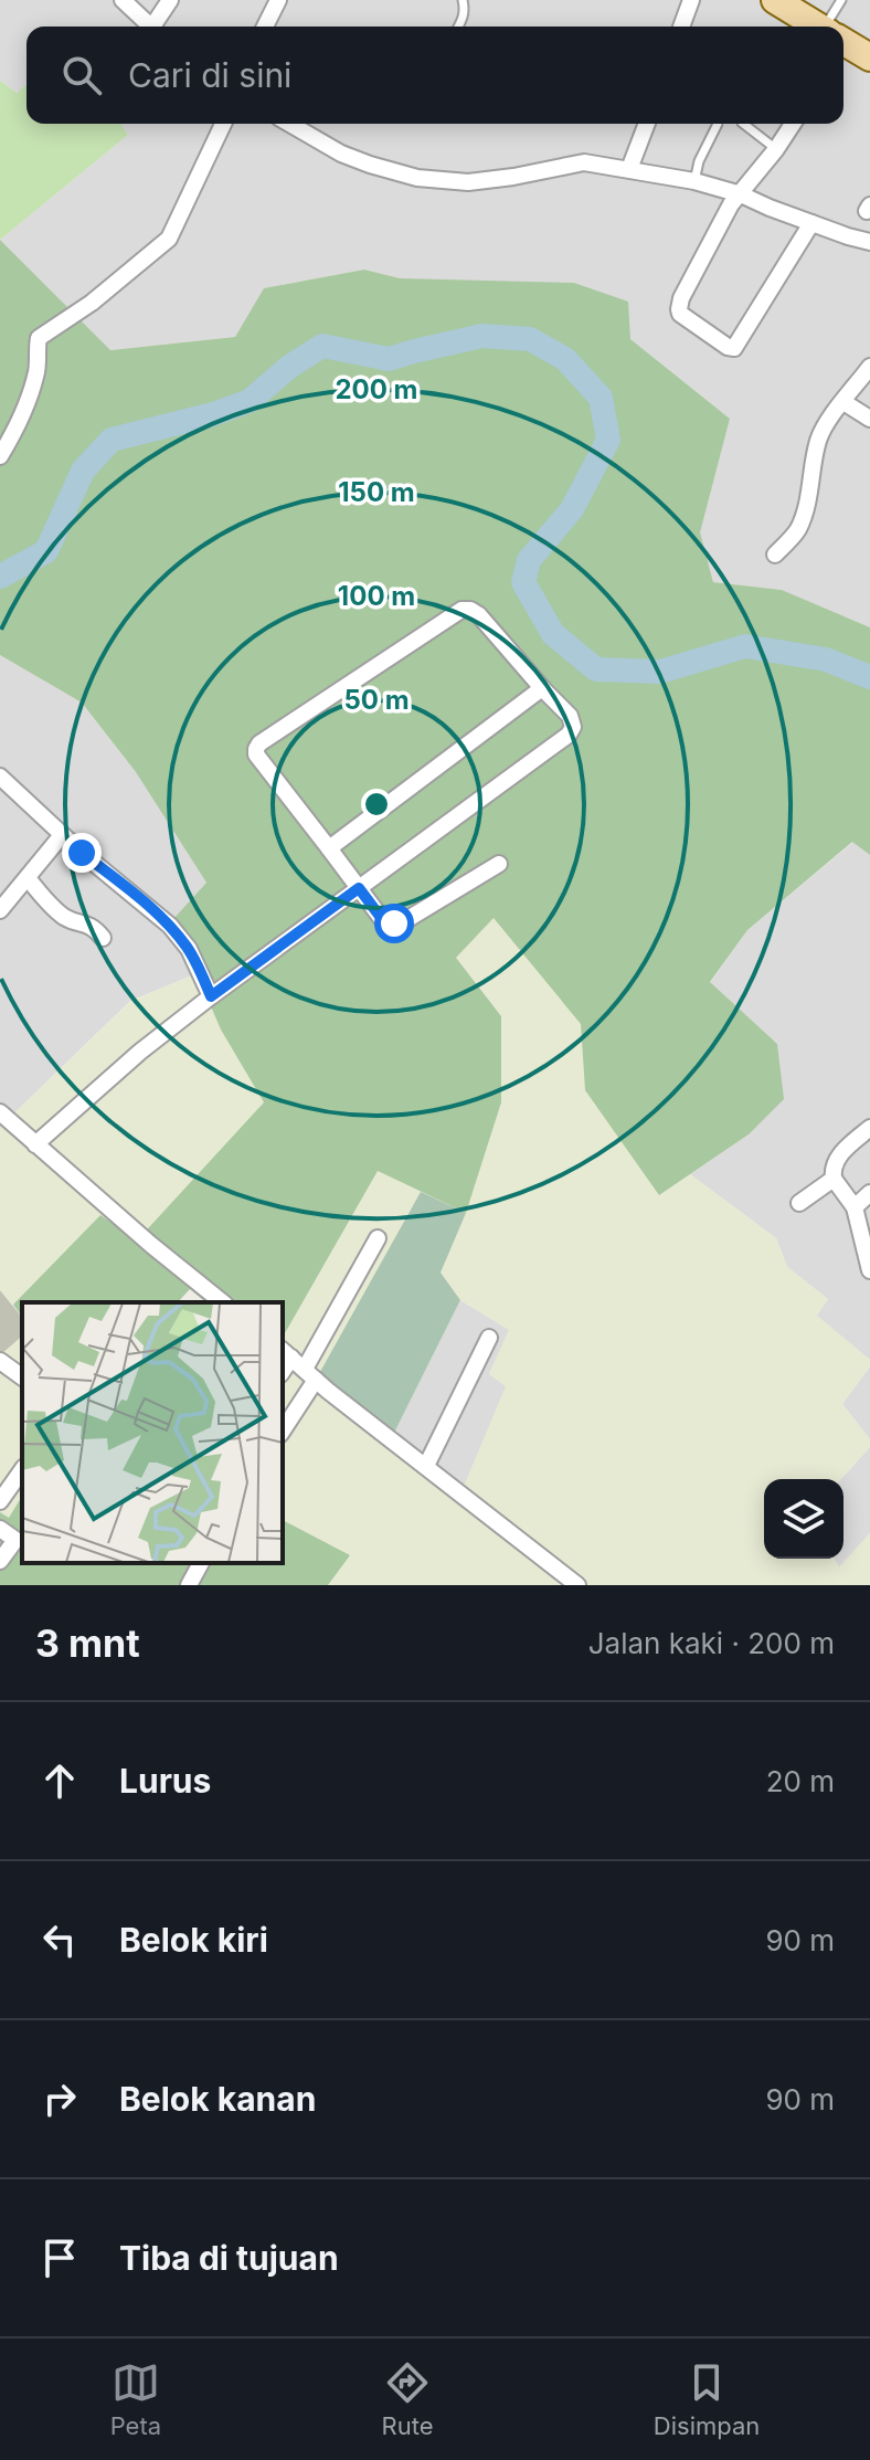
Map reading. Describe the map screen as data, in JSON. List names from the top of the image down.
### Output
{
  "page": {
    "search": "Cari di sini",
    "heading": ["3 mnt", "Jalan kaki · 200 m"],
    "list": [
      ["Lurus", "20 m"],
      ["Belok kiri", "90 m"],
      ["Belok kanan", "90 m"],
      "Tiba di tujuan"
    ],
    "nav": ["Peta", "Rute", "Disimpan"]
  },
  "rings": [
    "200 m",
    "150 m",
    "100 m",
    "50 m"
  ]
}
